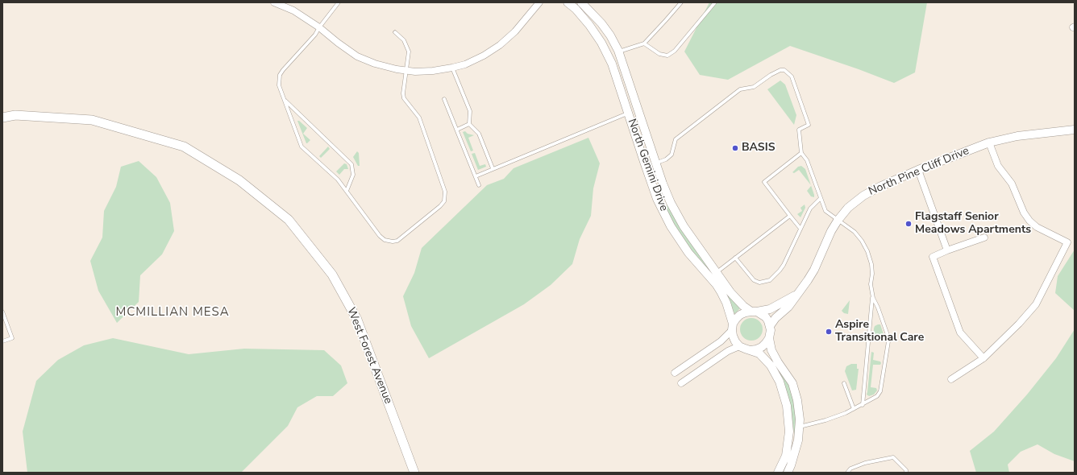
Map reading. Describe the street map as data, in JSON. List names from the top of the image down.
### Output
{
  "streets": {
    "main road": ["West Forest Avenue"],
    "street": ["North Gemini Drive", "North Pine Cliff Drive"]
  },
  "crossings": [
    ["North Gemini Drive", "North Pine Cliff Drive"]
  ],
  "districts": ["MCMILLIAN MESA"],
  "places": ["BASIS", "Flagstaff Senior Meadows Apartments", "Aspire Transitional Care"]
}
